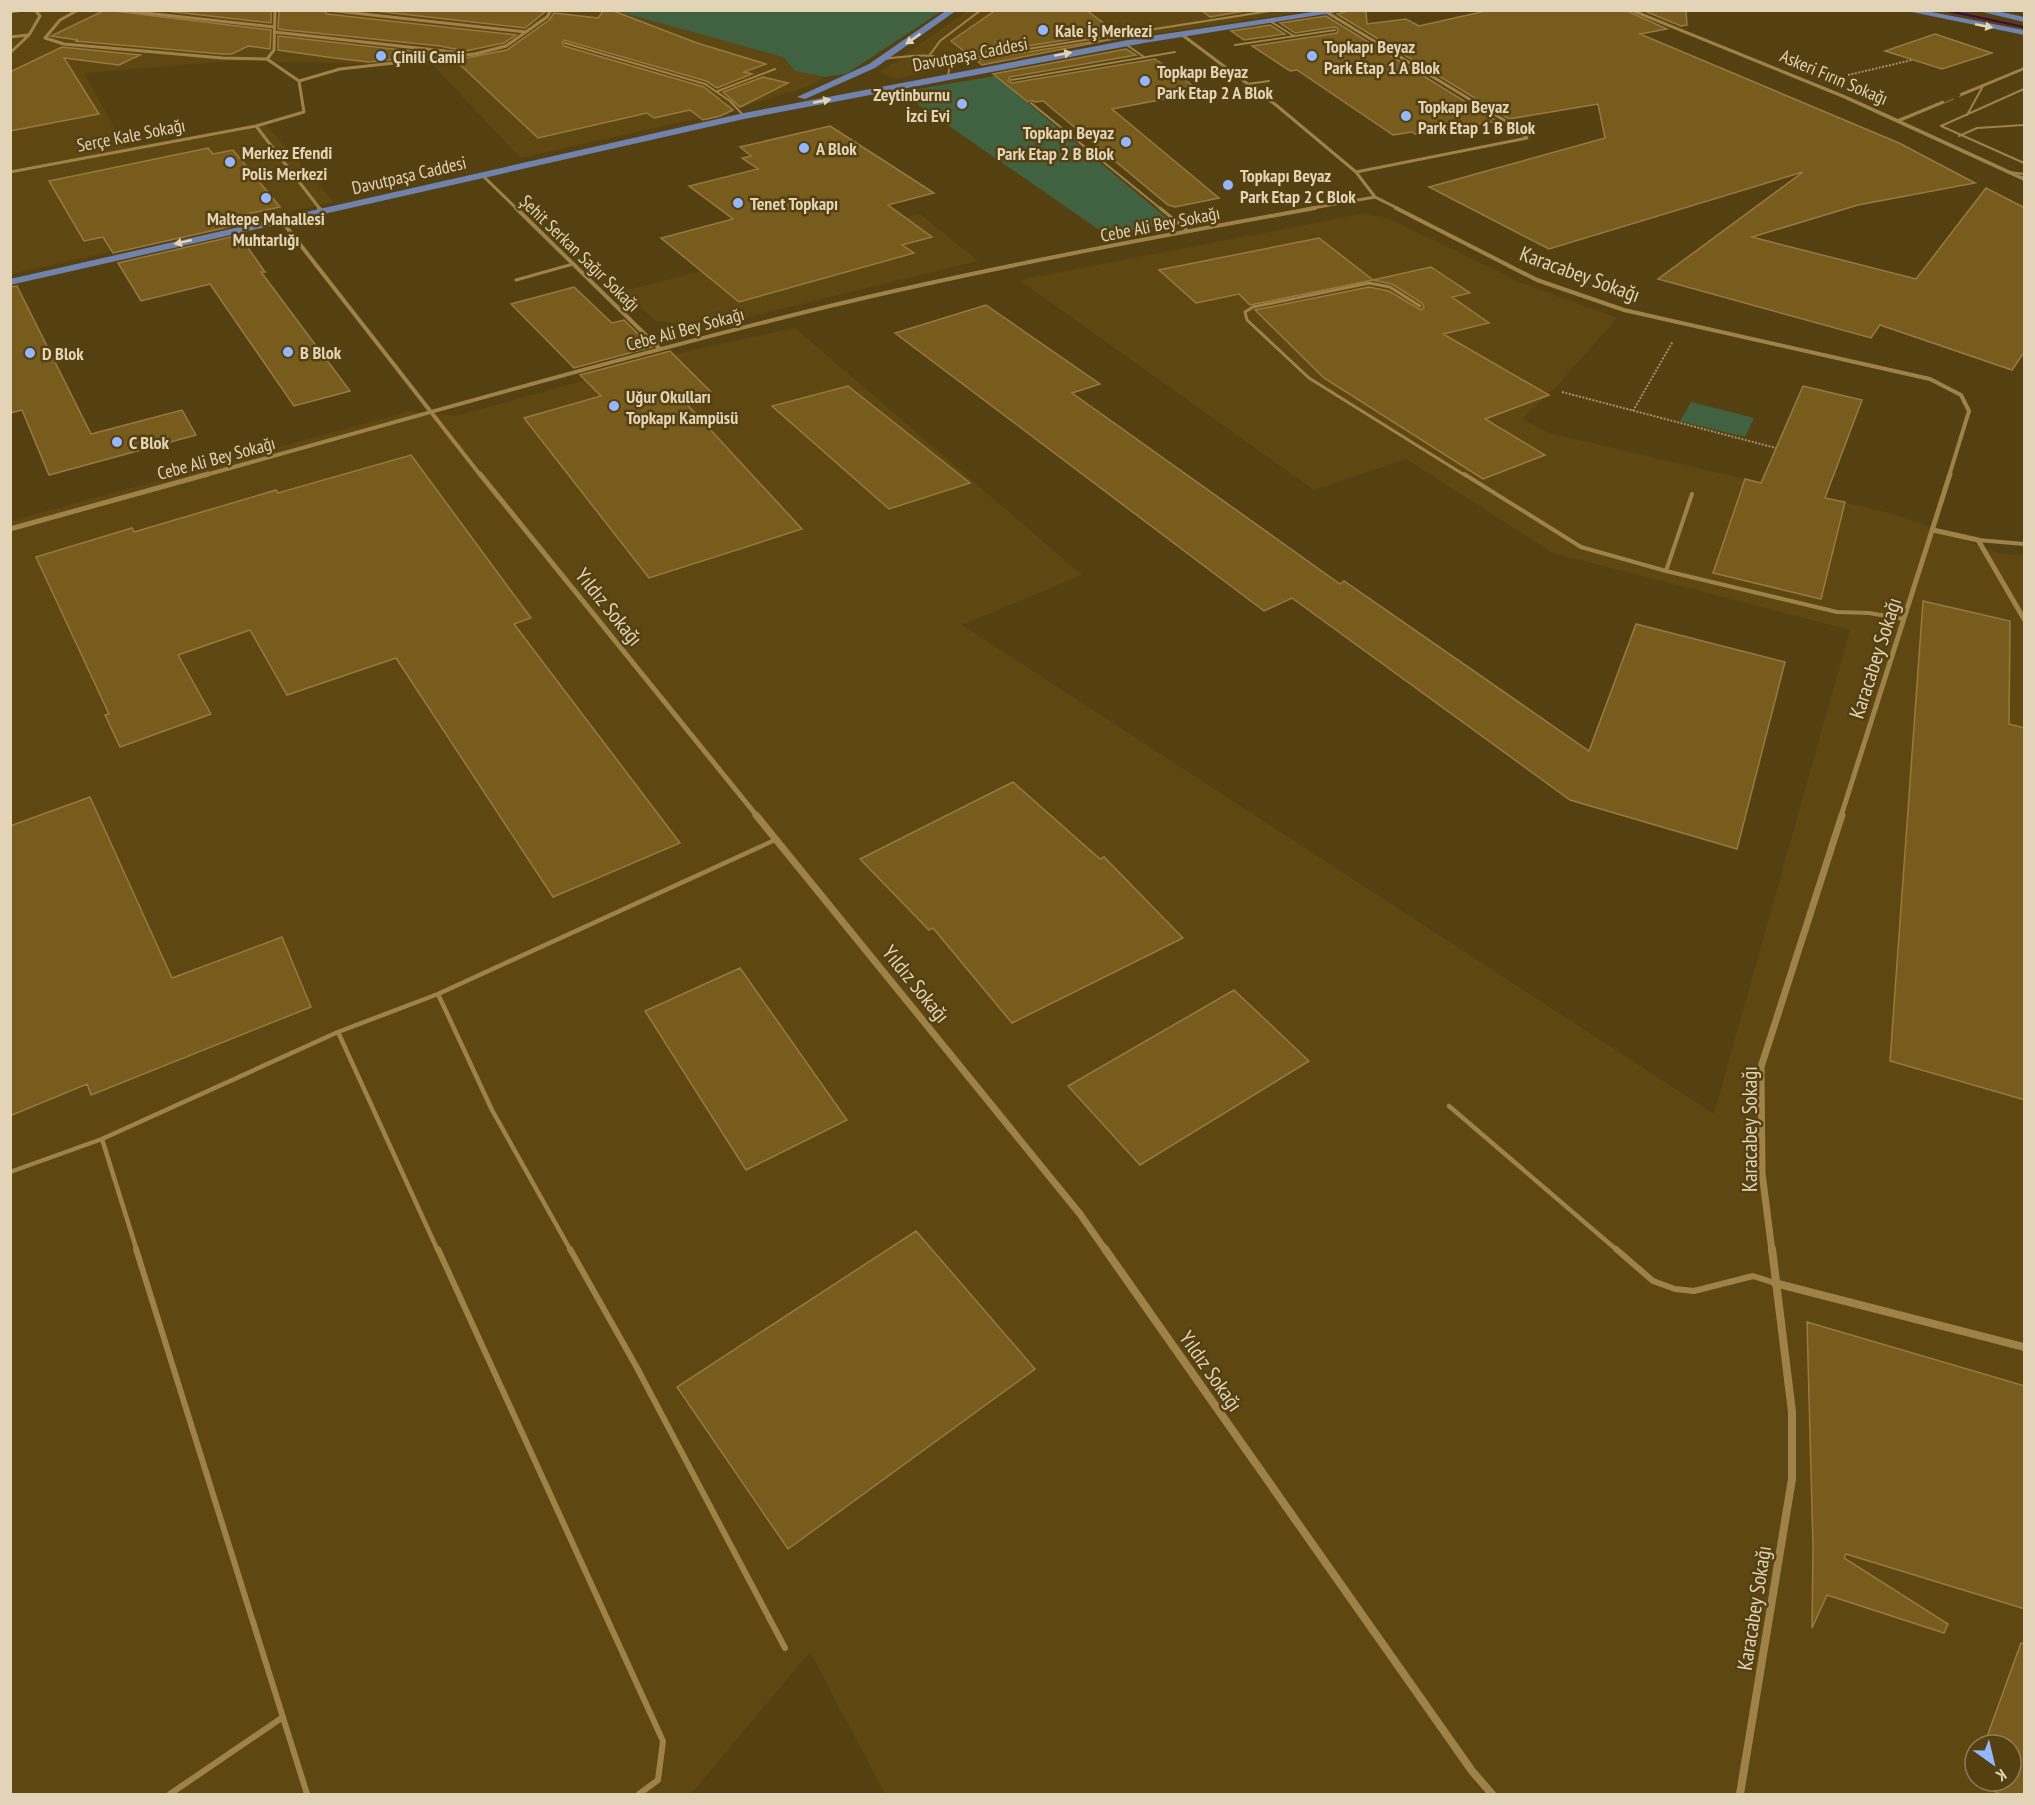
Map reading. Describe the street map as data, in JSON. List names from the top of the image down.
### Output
{
  "streets": {
    "main road": ["Davutpaşa Caddesi"],
    "street": [
      "Askeri Fırın Sokağı",
      "Serçe Kale Sokağı",
      "Cebe Ali Bey Sokağı",
      "Şehit Serkan Sağır Sokağı",
      "Karacabey Sokağı",
      "Yıldız Sokağı"
    ]
  },
  "crossings": [
    ["Davutpaşa Caddesi", "Şehit Serkan Sağır Sokağı"],
    ["Davutpaşa Caddesi", "Karacabey Sokağı"],
    ["Davutpaşa Caddesi", "Yıldız Sokağı"],
    ["Cebe Ali Bey Sokağı", "Şehit Serkan Sağır Sokağı"],
    ["Cebe Ali Bey Sokağı", "Karacabey Sokağı"],
    ["Cebe Ali Bey Sokağı", "Yıldız Sokağı"]
  ],
  "places": [
    "Kale İş Merkezi",
    "Çinili Camii",
    "Topkapı Beyaz Park Etap 1 A Blok",
    "Topkapı Beyaz Park Etap 2 A Blok",
    "Zeytinburnu İzci Evi",
    "Topkapı Beyaz Park Etap 1 B Blok",
    "Topkapı Beyaz Park Etap 2 B Blok",
    "A Blok",
    "Merkez Efendi Polis Merkezi",
    "Topkapı Beyaz Park Etap 2 C Blok",
    "Maltepe Mahallesi Muhtarlığı",
    "Tenet Topkapı",
    "B Blok",
    "D Blok",
    "Uğur Okulları Topkapı Kampüsü",
    "C Blok"
  ],
  "north": "bottom right"
}
